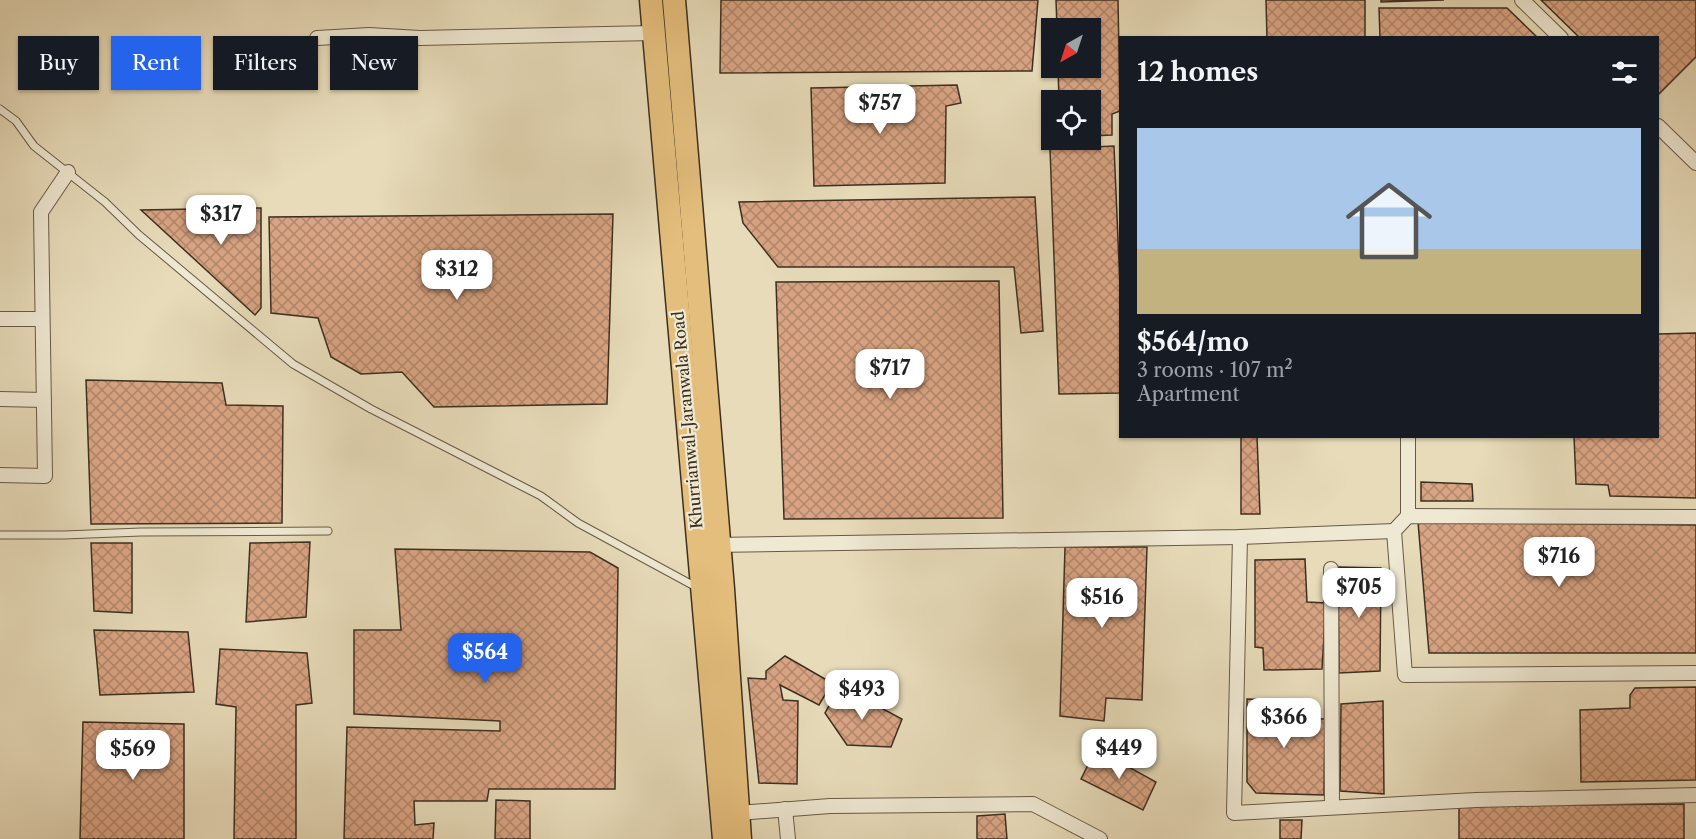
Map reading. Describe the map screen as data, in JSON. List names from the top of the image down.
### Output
{
  "streets": {
    "main road": ["Khurrianwal-Jaranwala Road"]
  },
  "north": "bottom left",
  "page": {
    "chip": [
      "Buy",
      "Rent",
      "Filters",
      "New"
    ],
    "heading": "12 homes",
    "price": [
      "$757",
      "$317",
      "$312",
      "$717",
      "$716",
      "$705",
      "$516",
      "$564",
      "$493",
      "$366",
      "$449",
      "$569"
    ],
    "list": [
      {
        "name": "$564/mo",
        "note": "3 rooms · 107 m² · Apartment"
      }
    ]
  }
}
